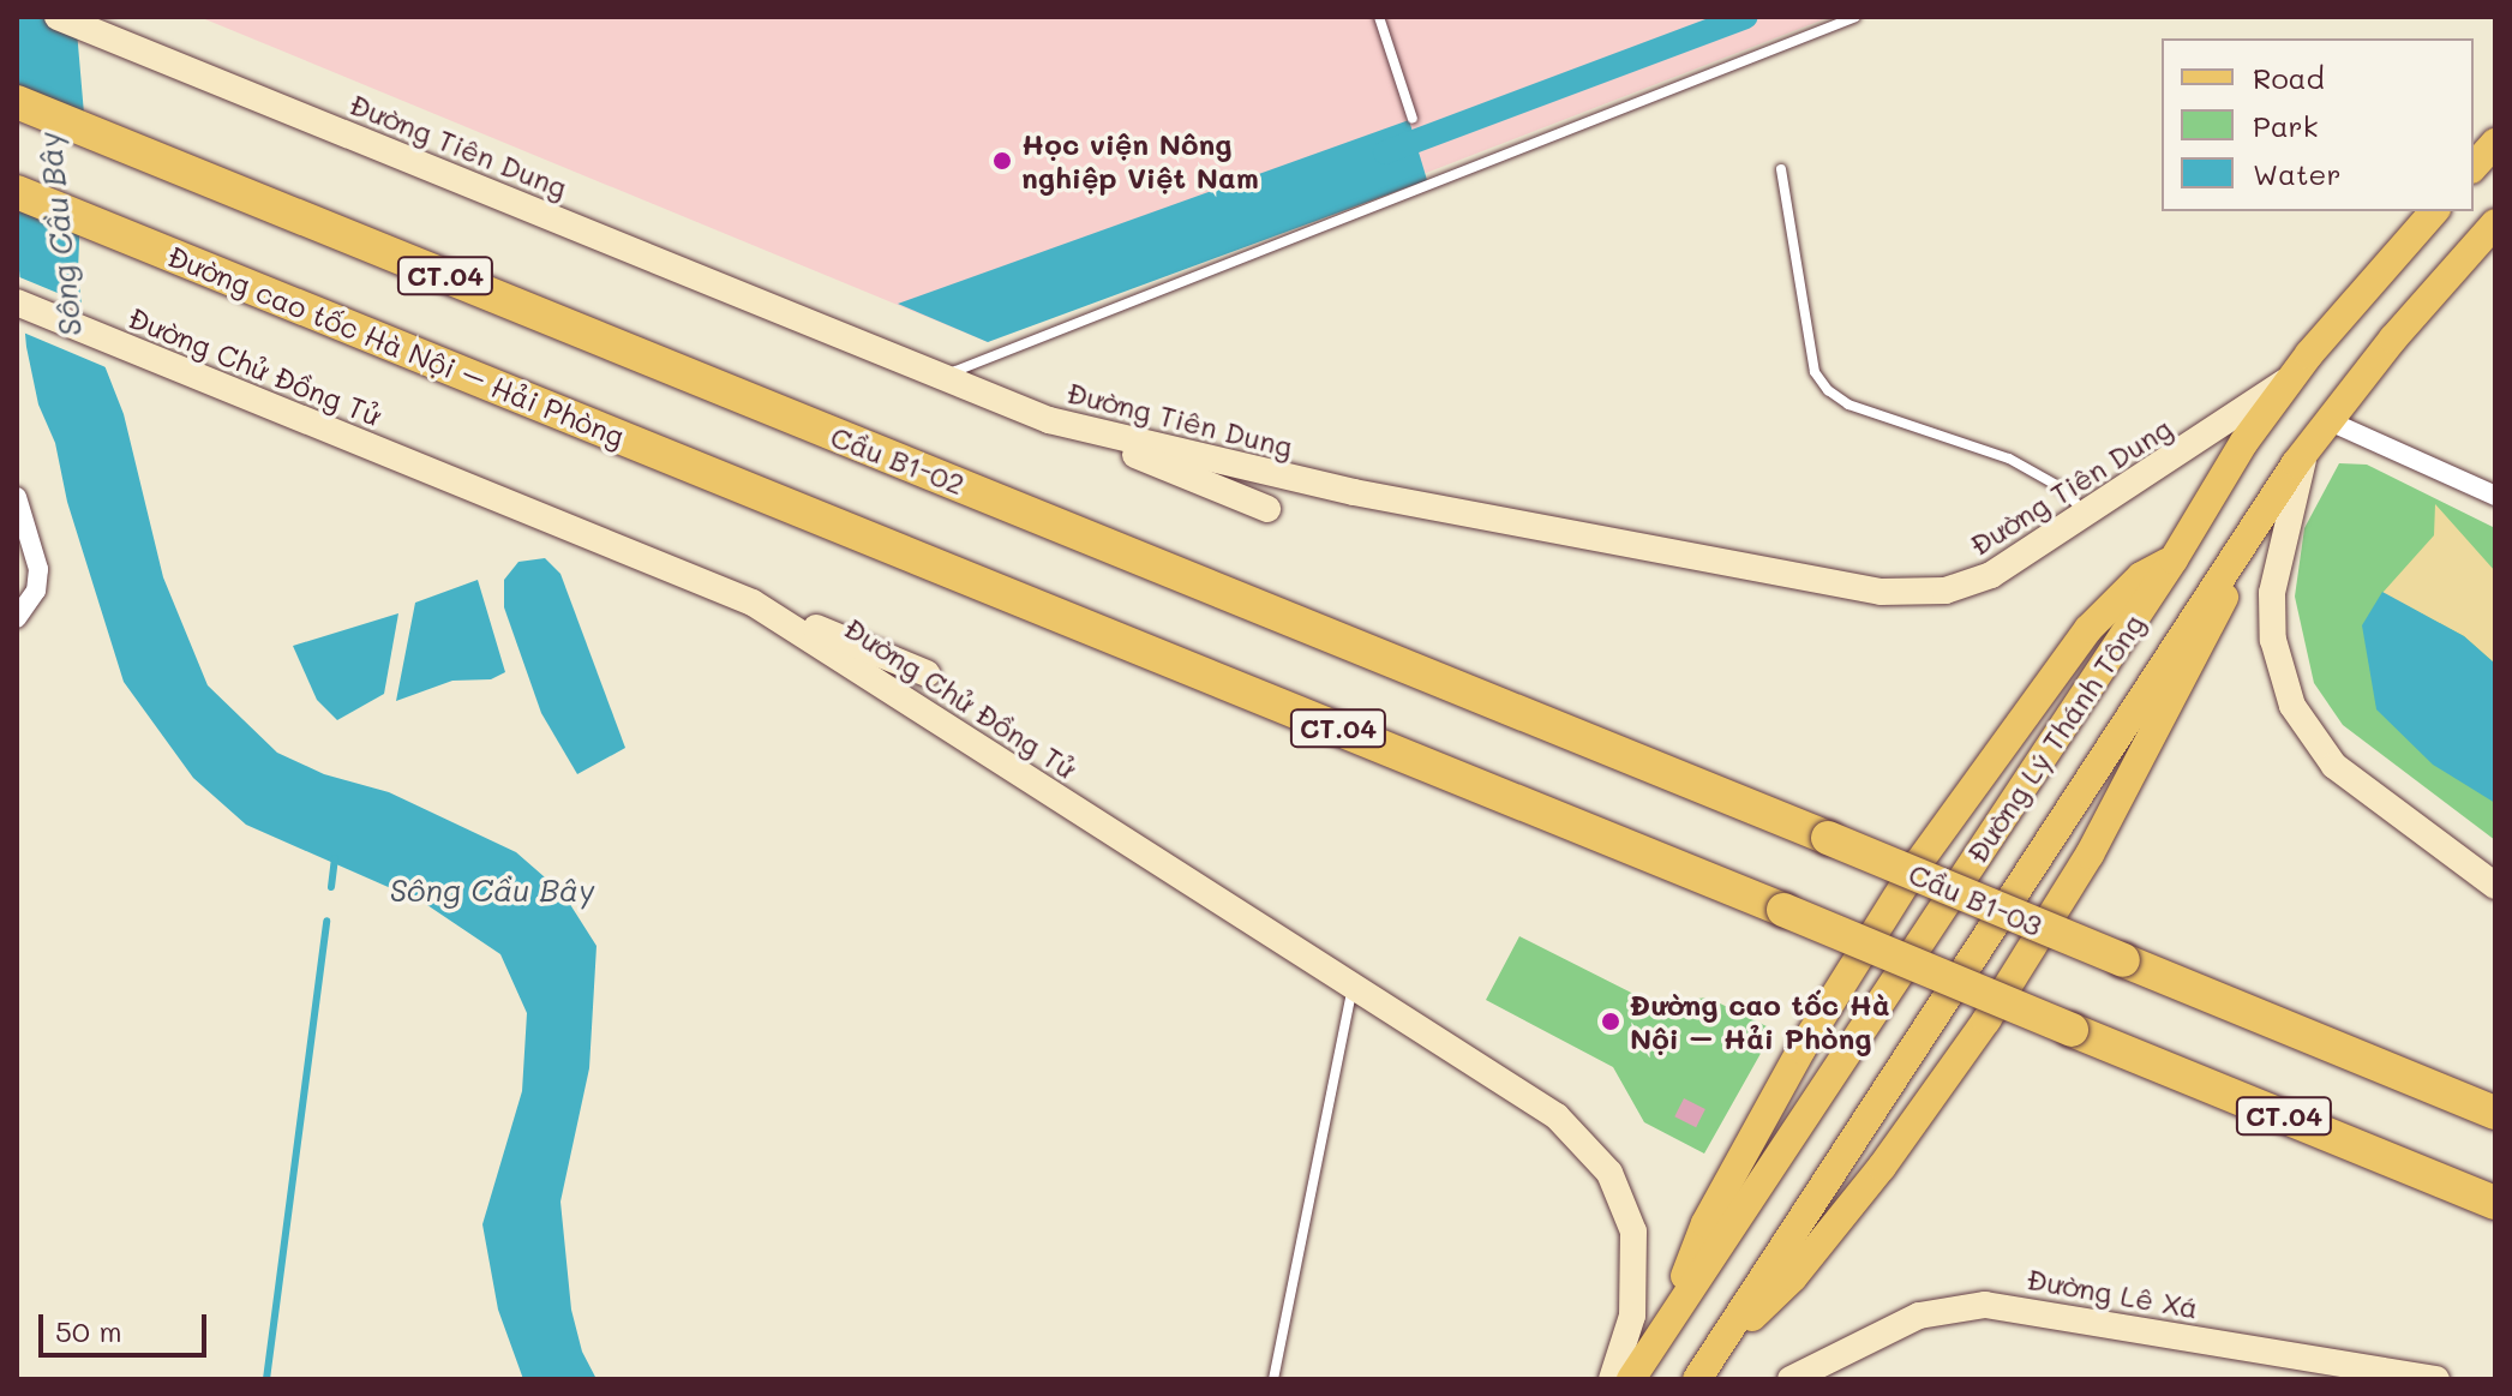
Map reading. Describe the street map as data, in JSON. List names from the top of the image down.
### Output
{
  "streets": {
    "highway": [
      "CT.04",
      "Đường cao tốc Hà Nội – Hải Phòng",
      "Cầu B1-02",
      "Cầu B1-03"
    ],
    "main road": [
      "Đường Tiên Dung",
      "Đường Chử Đồng Tử",
      "Đường Lý Thánh Tông",
      "Đường Lê Xá"
    ]
  },
  "crossings": [
    ["Đường Tiên Dung", "Đường Lý Thánh Tông"],
    ["Cầu B1-02", "Cầu B1-03"]
  ],
  "water": ["Sông Cầu Bây"],
  "places": ["Học viện Nông nghiệp Việt Nam", "Đường cao tốc Hà Nội – Hải Phòng"],
  "legend": ["Road", "Park", "Water"],
  "scale_bar": "50 m"
}
